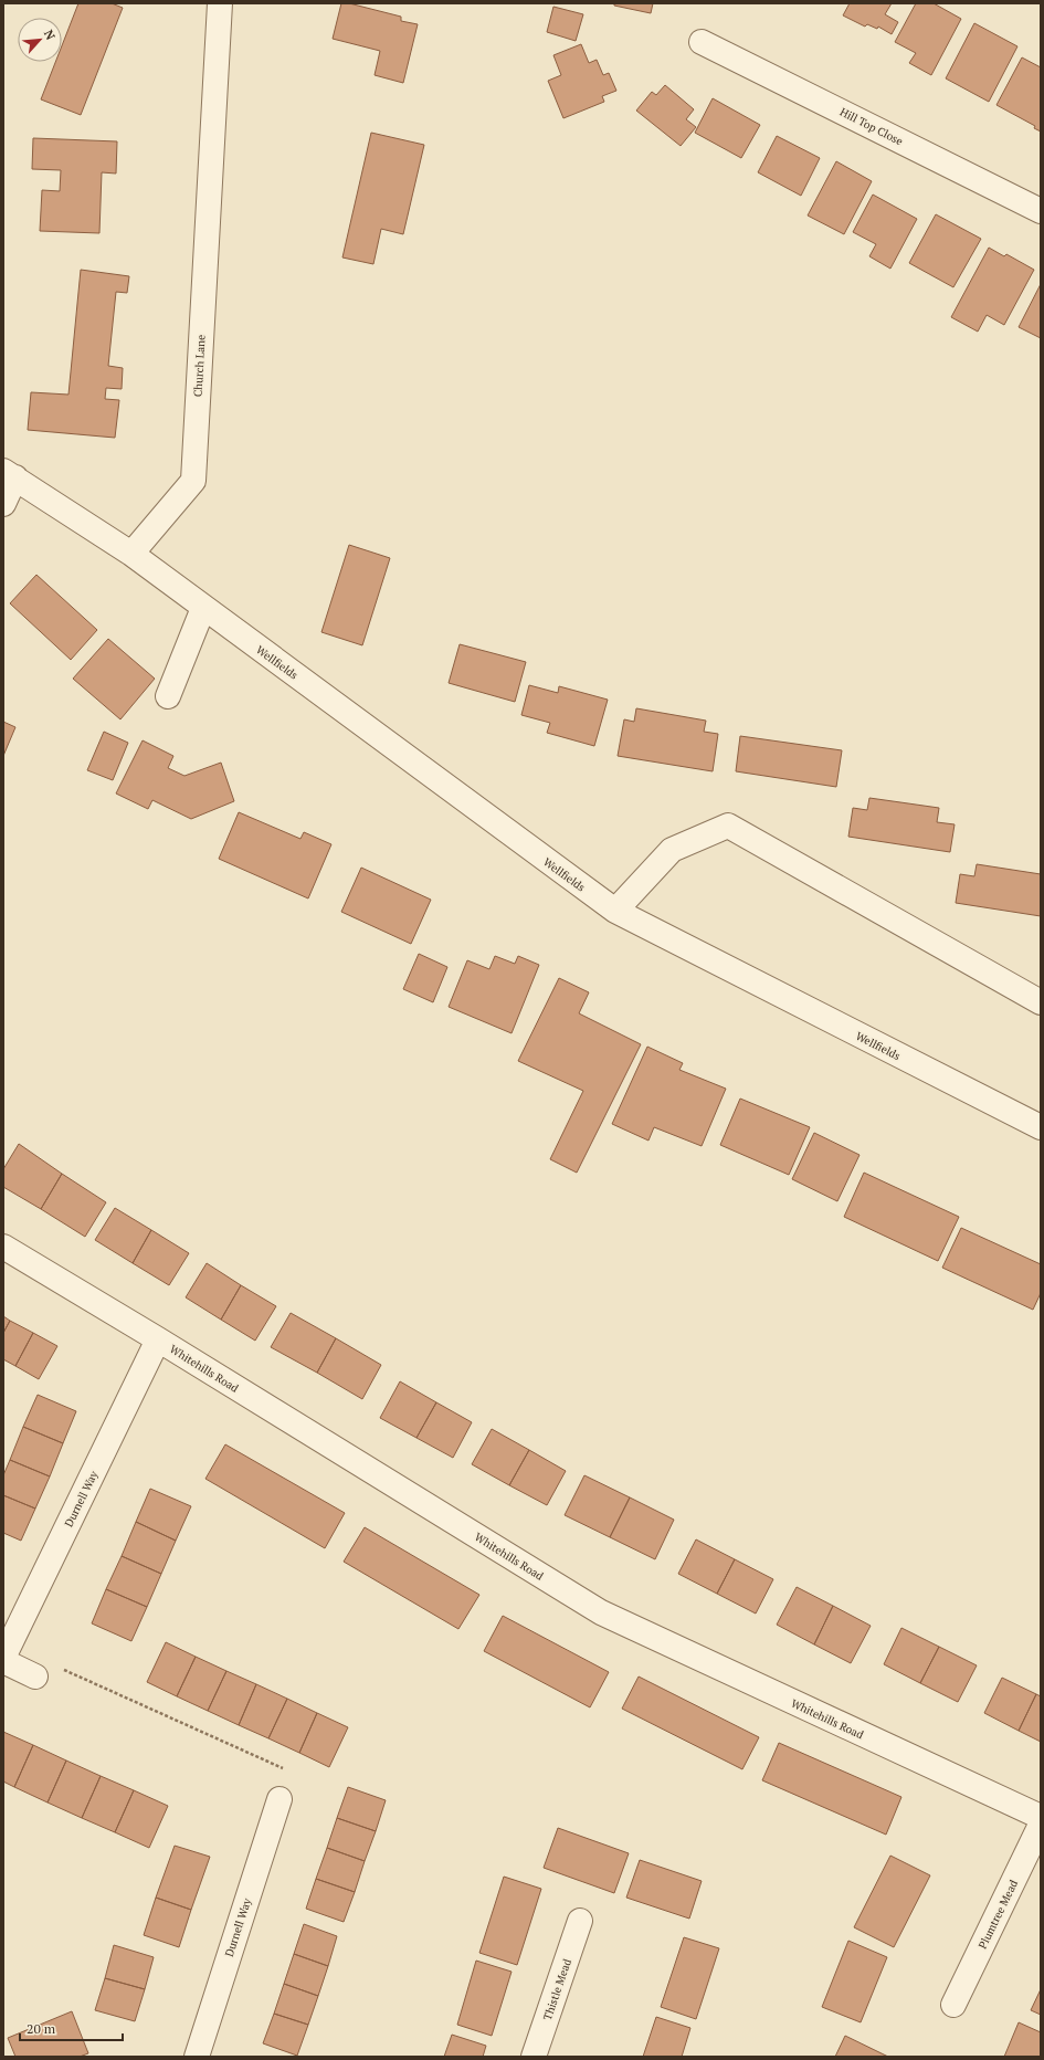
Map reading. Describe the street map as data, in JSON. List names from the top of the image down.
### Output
{
  "streets": {
    "street": [
      "Hill Top Close",
      "Church Lane",
      "Wellfields",
      "Whitehills Road",
      "Durnell Way",
      "Plumtree Mead",
      "Thistle Mead"
    ]
  },
  "crossings": [
    ["Church Lane", "Wellfields"],
    ["Whitehills Road", "Durnell Way"]
  ],
  "scale_bar": "20 m",
  "north": "top right"
}
